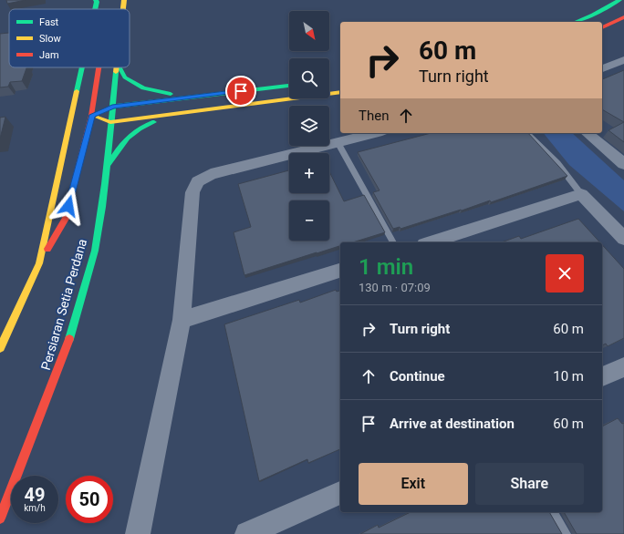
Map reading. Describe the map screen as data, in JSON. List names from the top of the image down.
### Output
{
  "streets": {
    "main road": ["Persiaran Setia Perdana"]
  },
  "legend": ["Fast", "Slow", "Jam"],
  "north": "bottom right",
  "page": {
    "map_buttons": ["+", "−"],
    "turn": ["60 m", "Turn right"],
    "then": "Then",
    "heading": ["1 min", "130 m · 07:09"],
    "list": [
      {
        "name": "Turn right",
        "value": "60 m"
      },
      {
        "name": "Continue",
        "value": "10 m"
      },
      {
        "name": "Arrive at destination",
        "value": "60 m"
      }
    ],
    "buttons": ["Exit", "Share"],
    "speed": "49 km/h",
    "limit": "50"
  }
}
